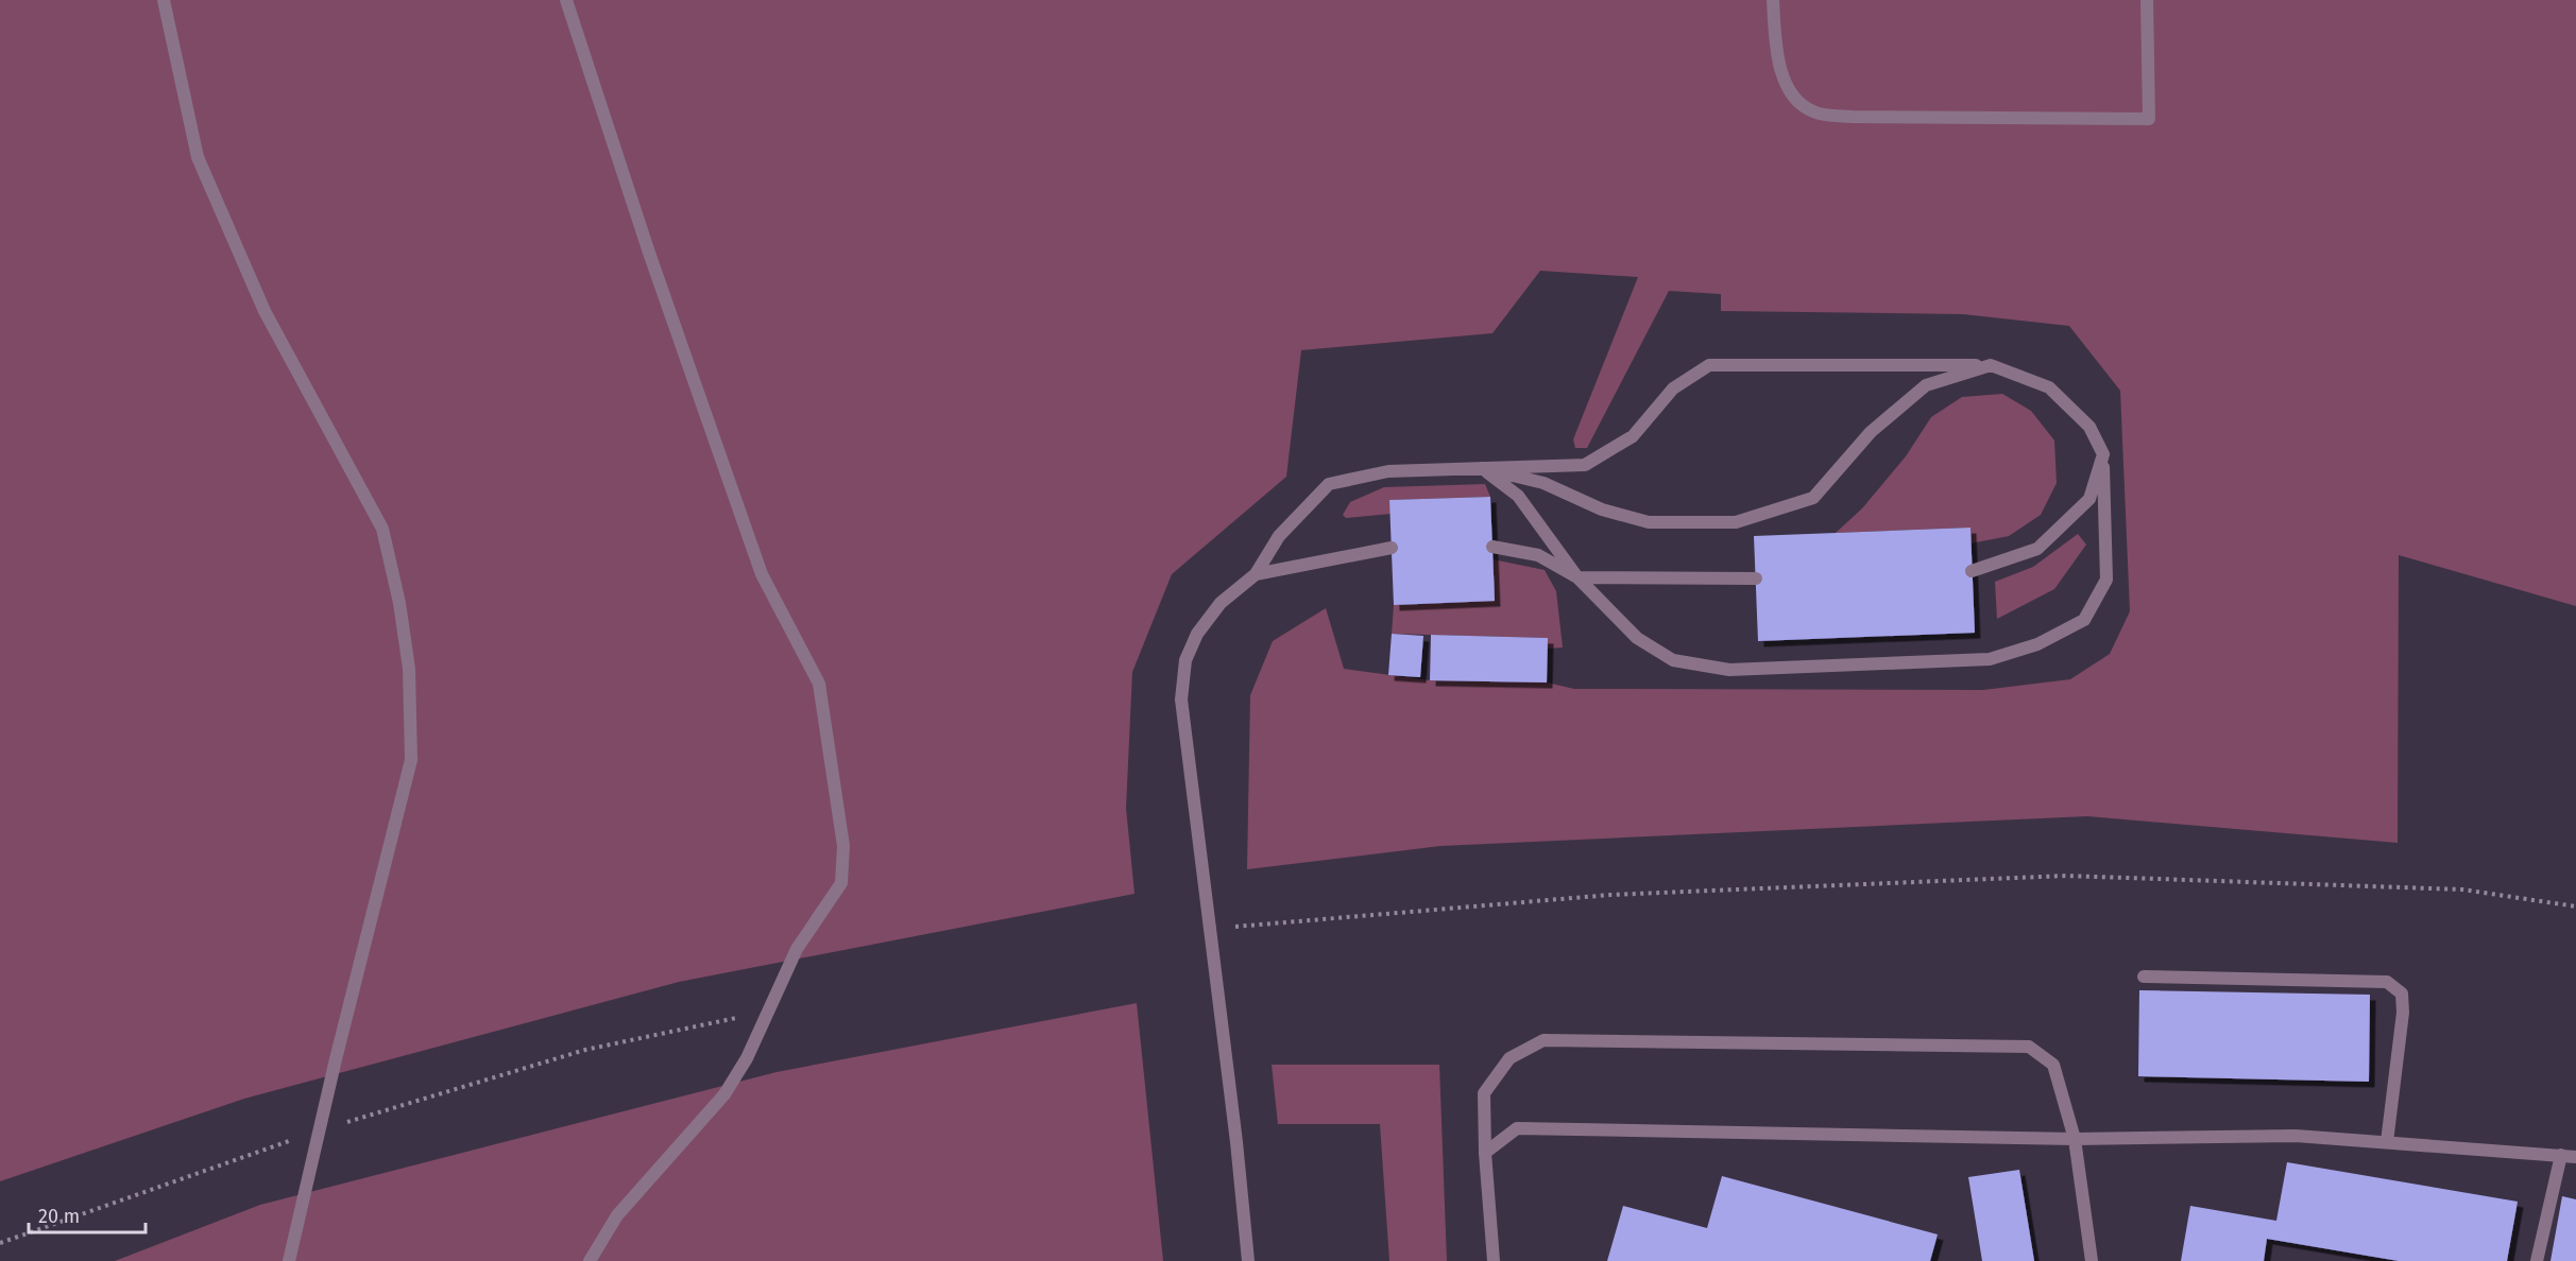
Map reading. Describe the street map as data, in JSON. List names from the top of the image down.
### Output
{
  "scale_bar": "20 m"
}
